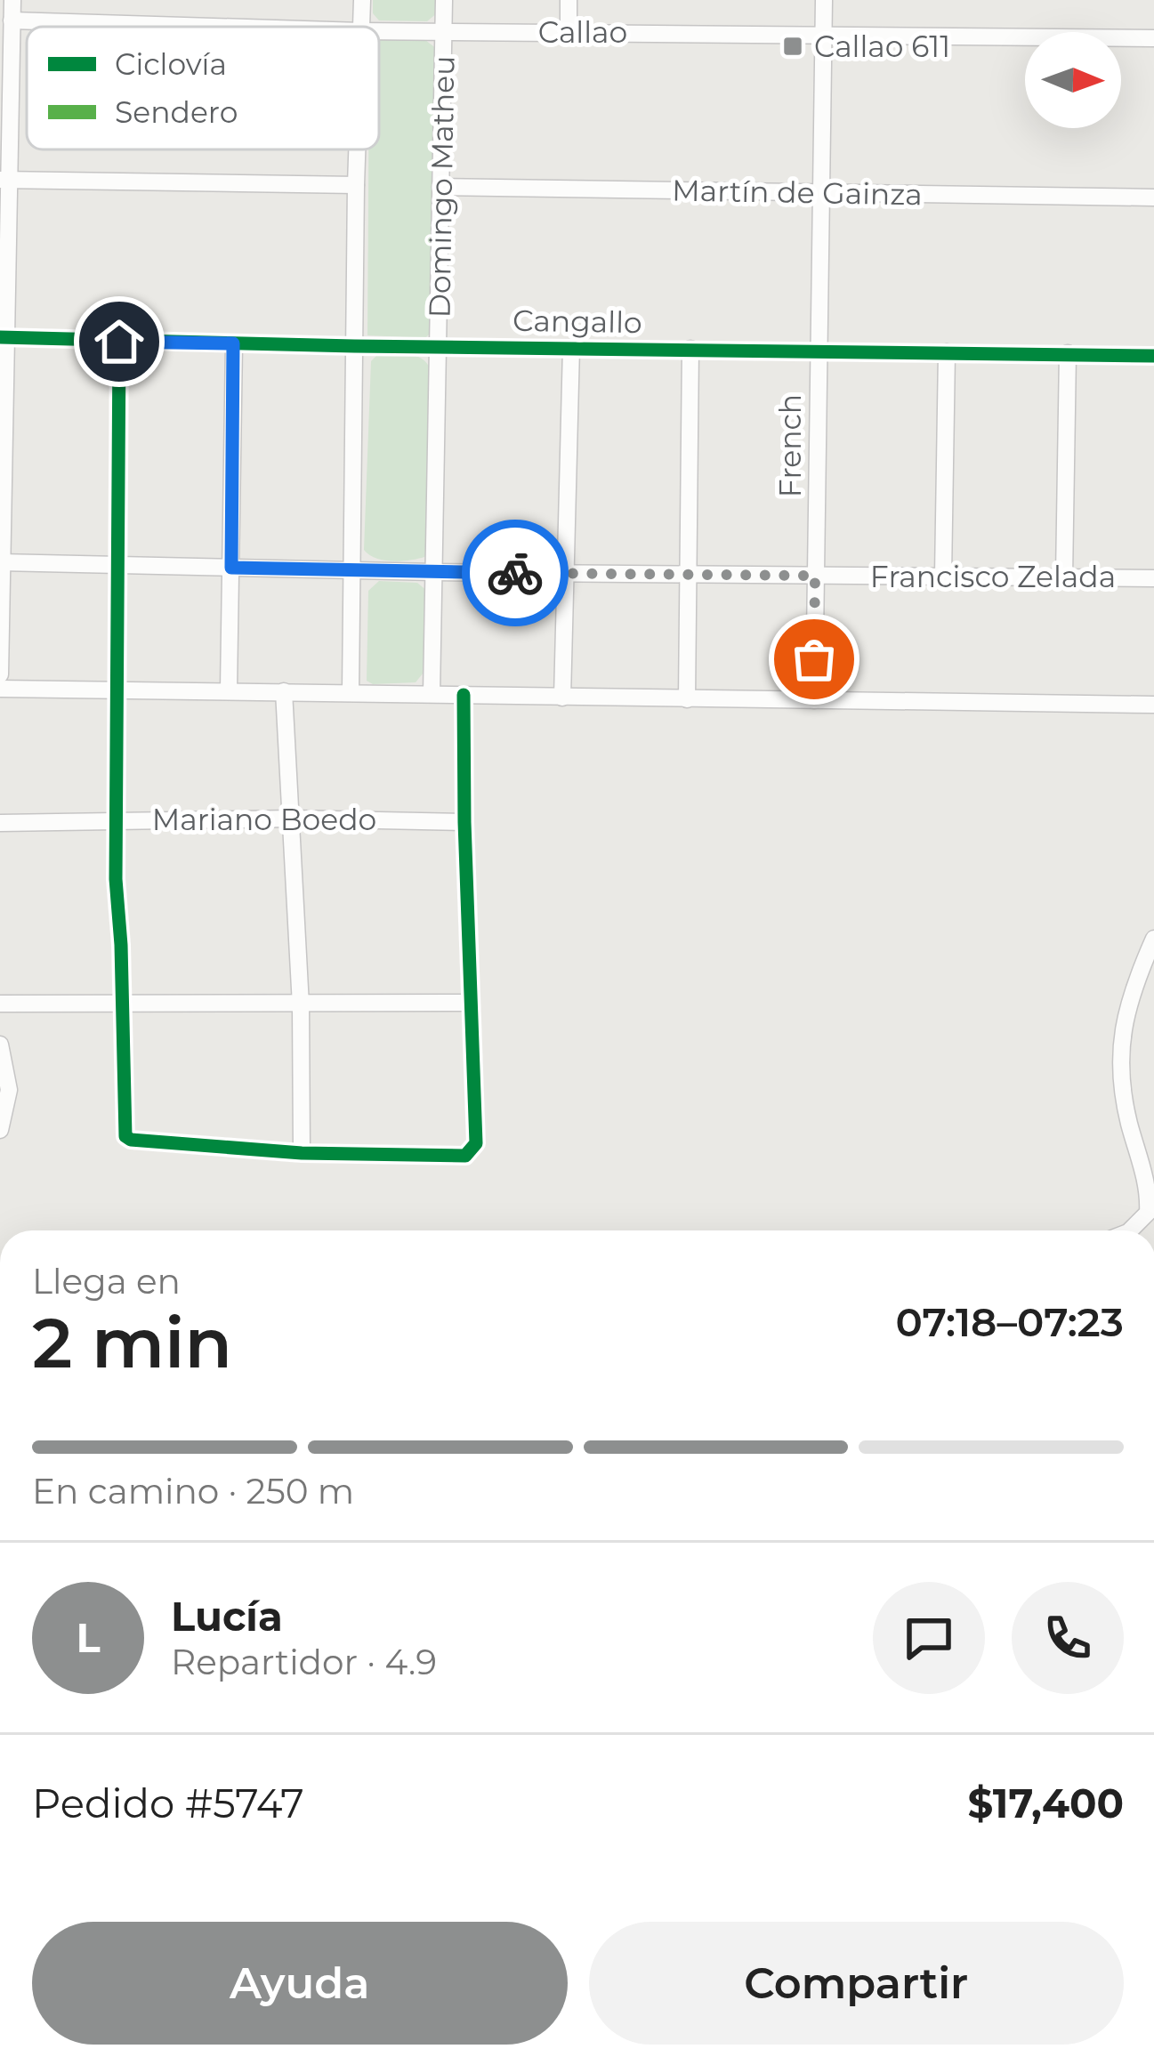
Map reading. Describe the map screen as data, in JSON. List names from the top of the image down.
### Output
{
  "streets": {
    "street": [
      "Callao",
      "Domingo Matheu",
      "Martín de Gainza",
      "Cangallo",
      "French",
      "Francisco Zelada",
      "Mariano Boedo"
    ]
  },
  "crossings": [
    ["Callao", "Domingo Matheu"],
    ["Callao", "French"],
    ["Domingo Matheu", "Martín de Gainza"],
    ["Domingo Matheu", "Cangallo"],
    ["Domingo Matheu", "Francisco Zelada"],
    ["Martín de Gainza", "French"],
    ["Cangallo", "French"],
    ["French", "Francisco Zelada"]
  ],
  "places": {
    "transit": ["Callao 611"]
  },
  "legend": ["Ciclovía", "Sendero"],
  "north": "right",
  "page": {
    "heading": ["2 min", "Llega en", "07:18–07:23"],
    "panel": [
      "Lucía",
      "Repartidor · 4.9",
      "Pedido #5747",
      "$17,400"
    ],
    "bar": "En camino · 250 m",
    "round": "L",
    "buttons": ["Ayuda", "Compartir"]
  }
}
